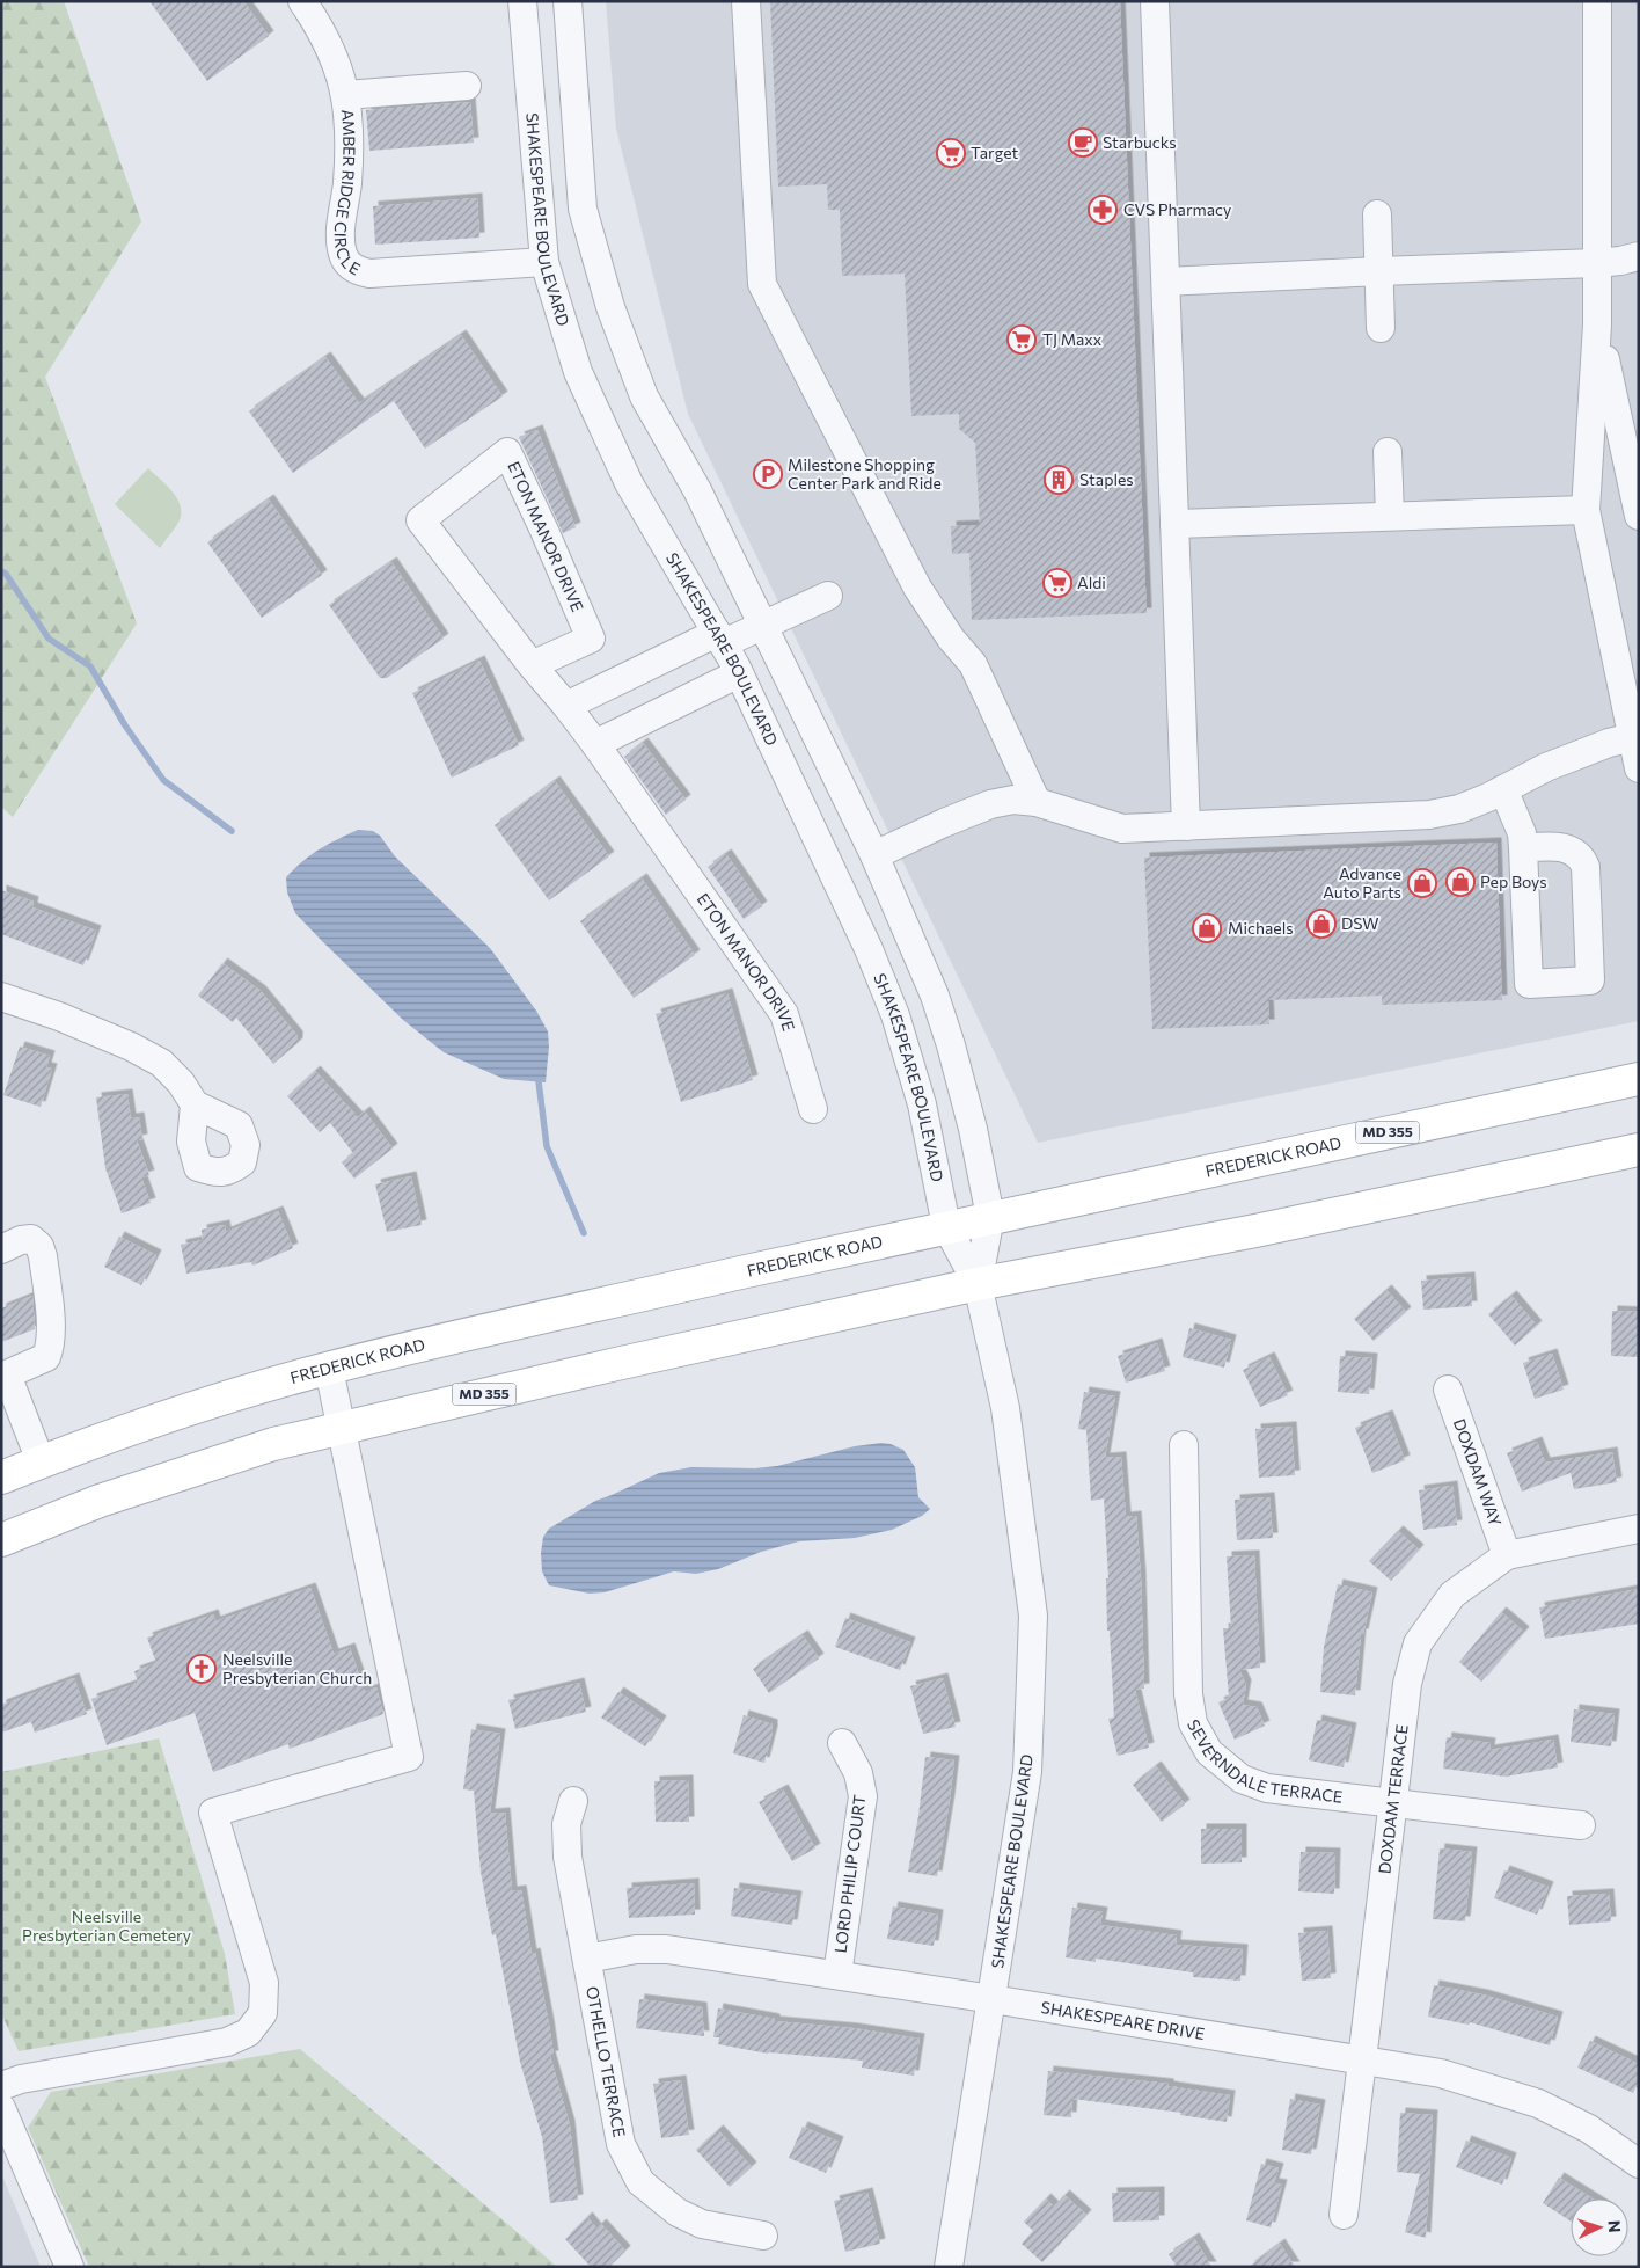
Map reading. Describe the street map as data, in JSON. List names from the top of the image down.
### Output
{
  "streets": {
    "main road": ["MD 355", "FREDERICK ROAD"],
    "street": [
      "AMBER RIDGE CIRCLE",
      "SHAKESPEARE BOULEVARD",
      "ETON MANOR DRIVE",
      "DOXDAM WAY",
      "SEVERNDALE TERRACE",
      "DOXDAM TERRACE",
      "LORD PHILIP COURT",
      "SHAKESPEARE DRIVE",
      "OTHELLO TERRACE"
    ]
  },
  "crossings": [
    ["AMBER RIDGE CIRCLE", "SHAKESPEARE BOULEVARD"],
    ["SHAKESPEARE BOULEVARD", "MD 355"],
    ["SHAKESPEARE BOULEVARD", "FREDERICK ROAD"],
    ["SHAKESPEARE BOULEVARD", "SHAKESPEARE DRIVE"],
    ["DOXDAM WAY", "DOXDAM TERRACE"],
    ["SEVERNDALE TERRACE", "DOXDAM TERRACE"],
    ["DOXDAM TERRACE", "SHAKESPEARE DRIVE"],
    ["LORD PHILIP COURT", "SHAKESPEARE DRIVE"],
    ["SHAKESPEARE DRIVE", "OTHELLO TERRACE"]
  ],
  "parks": ["Neelsville Presbyterian Cemetery"],
  "places": {
    "cafe": ["Starbucks"],
    "supermarket": ["Target", "TJ Maxx", "Aldi"],
    "pharmacy": ["CVS Pharmacy"],
    "parking": ["Milestone Shopping Center Park and Ride"],
    "building": ["Staples"],
    "shop": [
      "Pep Boys",
      "Advance Auto Parts",
      "DSW",
      "Michaels"
    ],
    "church": ["Neelsville Presbyterian Church"]
  },
  "north": "right"
}
